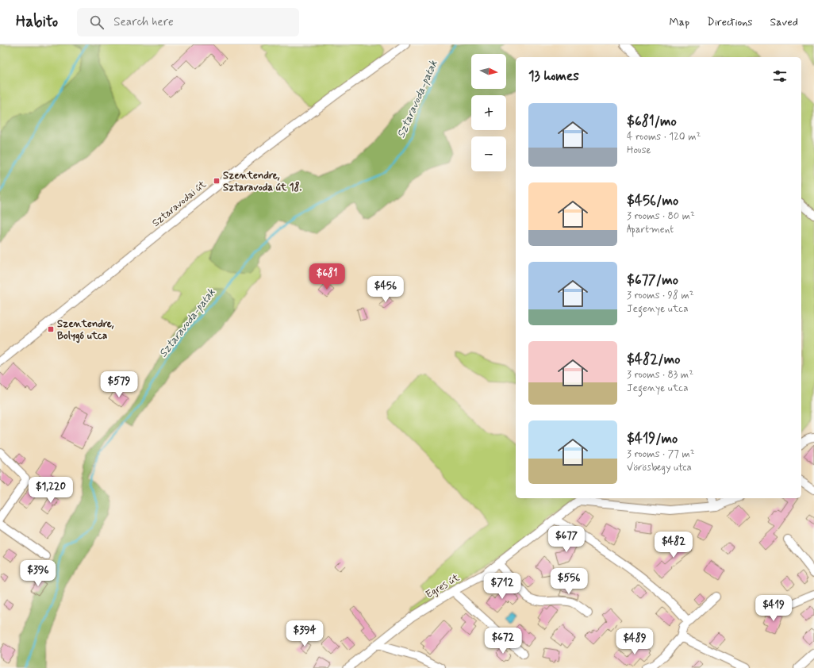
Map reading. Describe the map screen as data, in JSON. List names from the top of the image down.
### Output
{
  "streets": {
    "street": ["Sztaravodai út", "Egres út"]
  },
  "water": ["Sztaravoda-patak"],
  "places": {
    "transit": ["Szentendre, Sztaravoda út 18.", "Szentendre, Bolygó utca"]
  },
  "north": "right",
  "page": {
    "header": "Habito",
    "search": "Search here",
    "nav": ["Map", "Directions", "Saved"],
    "map_buttons": ["+", "−"],
    "heading": "13 homes",
    "list": [
      {
        "name": "$681/mo",
        "note": "4 rooms · 120 m² · House"
      },
      {
        "name": "$456/mo",
        "note": "3 rooms · 80 m² · Apartment"
      },
      {
        "name": "$677/mo",
        "note": "3 rooms · 98 m² · Jegenye utca"
      },
      {
        "name": "$482/mo",
        "note": "3 rooms · 83 m² · Jegenye utca"
      },
      {
        "name": "$419/mo",
        "note": "3 rooms · 77 m² · Vörösbegy utca"
      }
    ],
    "price": [
      "$681",
      "$456",
      "$579",
      "$1,220",
      "$677",
      "$482",
      "$396",
      "$556",
      "$712",
      "$419",
      "$394",
      "$672",
      "$489"
    ]
  }
}
